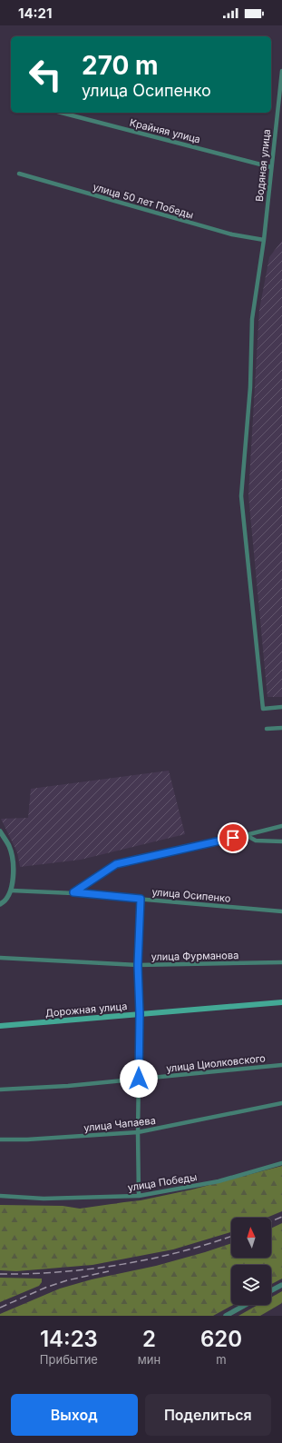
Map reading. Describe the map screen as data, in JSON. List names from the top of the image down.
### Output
{
  "streets": {
    "main road": ["Дорожная улица"],
    "street": [
      "Крайняя улица",
      "Водяная улица",
      "улица 50 лет Победы",
      "улица Осипенко",
      "улица Фурманова",
      "улица Циолковского",
      "улица Чапаева",
      "улица Победы"
    ]
  },
  "crossings": [
    ["Крайняя улица", "Водяная улица"],
    ["Водяная улица", "улица 50 лет Победы"]
  ],
  "north": "top",
  "page": {
    "status": "14:21",
    "turn": ["270 m", "улица Осипенко"],
    "eta": [
      "14:23",
      "Прибытие",
      "2",
      "мин",
      "620",
      "m"
    ],
    "buttons": ["Выход", "Поделиться"]
  }
}
